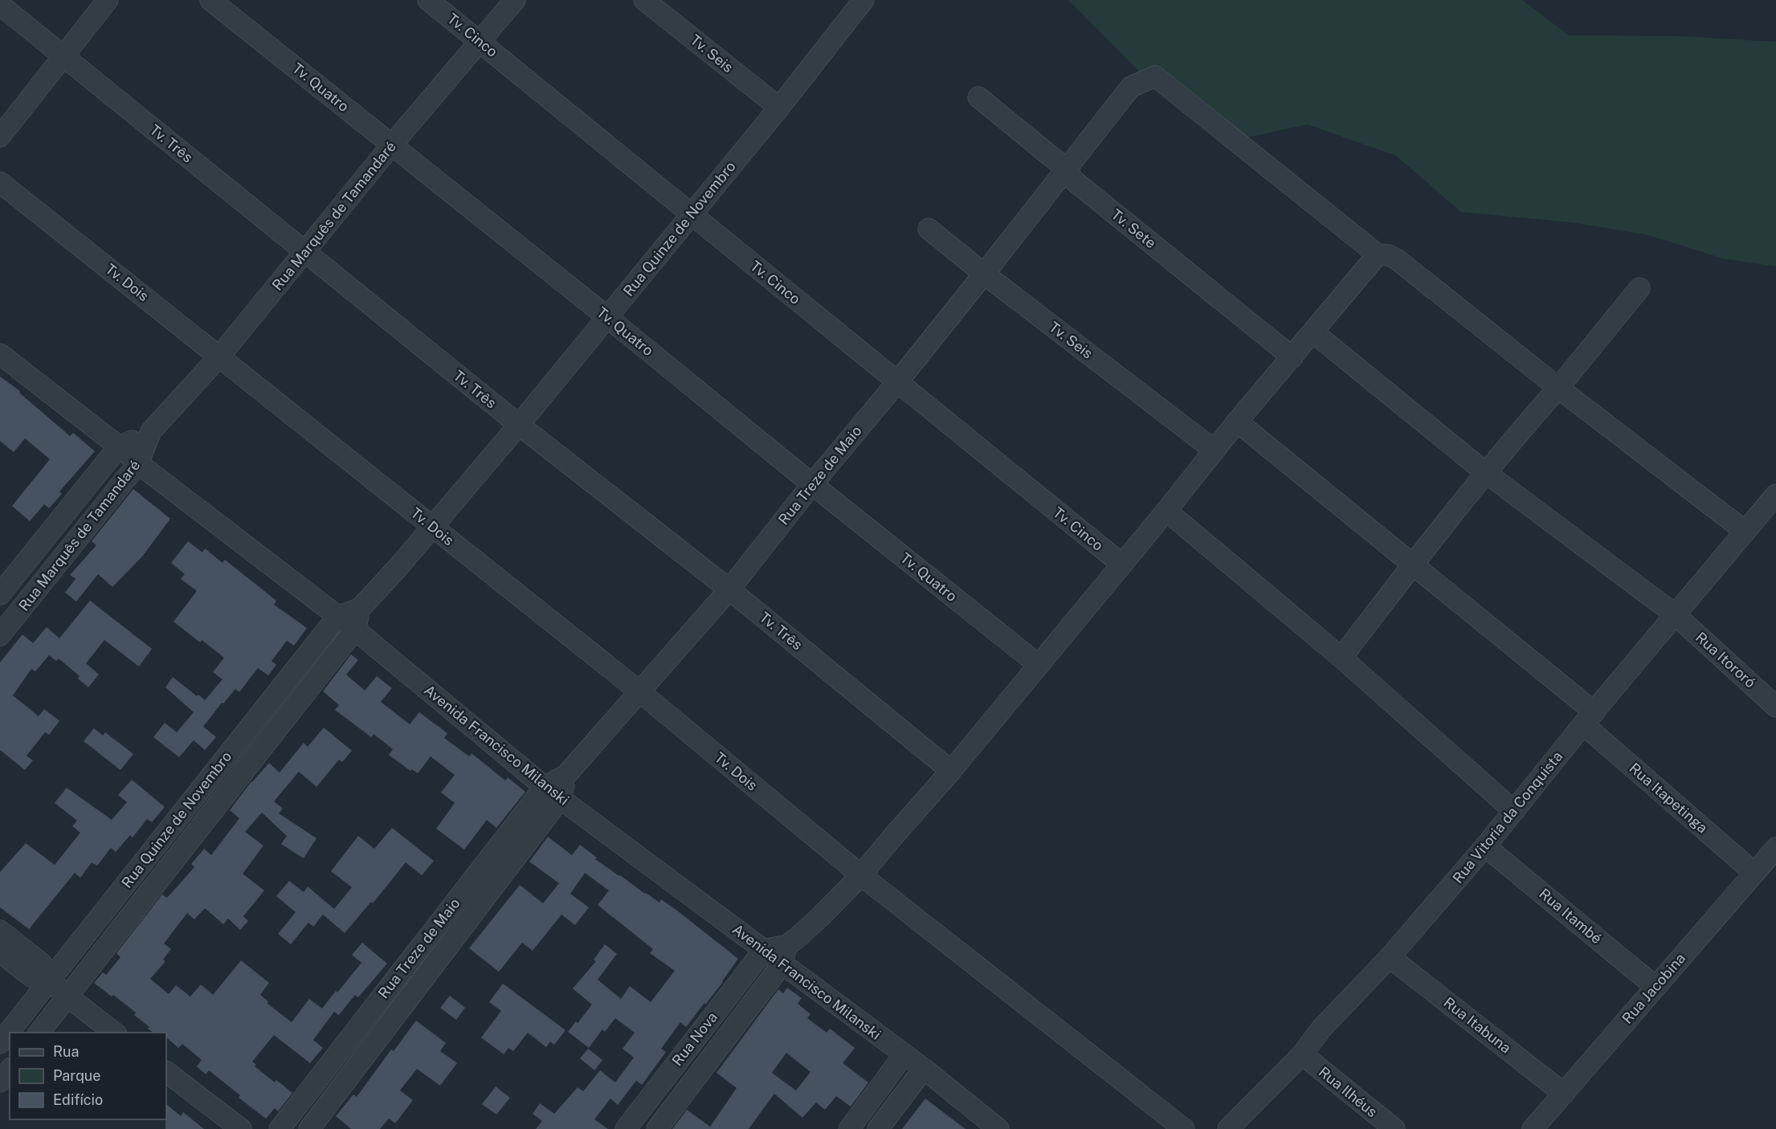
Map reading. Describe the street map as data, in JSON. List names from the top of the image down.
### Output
{
  "streets": {
    "street": [
      "Tv. Cinco",
      "Tv. Seis",
      "Tv. Quatro",
      "Tv. Três",
      "Rua Marquês de Tamandaré",
      "Rua Quinze de Novembro",
      "Tv. Sete",
      "Tv. Dois",
      "Rua Treze de Maio",
      "Rua Itororó",
      "Avenida Francisco Milanski",
      "Rua Itapetinga",
      "Rua Vitoria da Conquista",
      "Rua Itambé",
      "Rua Jacobina",
      "Rua Itabuna",
      "Rua Nova",
      "Rua Ilhéus"
    ]
  },
  "crossings": [
    ["Tv. Cinco", "Rua Marquês de Tamandaré"],
    ["Tv. Cinco", "Rua Quinze de Novembro"],
    ["Tv. Cinco", "Rua Treze de Maio"],
    ["Tv. Cinco", "Rua Nova"],
    ["Tv. Seis", "Rua Quinze de Novembro"],
    ["Tv. Seis", "Rua Treze de Maio"],
    ["Tv. Seis", "Rua Nova"],
    ["Tv. Quatro", "Rua Marquês de Tamandaré"],
    ["Tv. Quatro", "Rua Quinze de Novembro"],
    ["Tv. Quatro", "Rua Treze de Maio"],
    ["Tv. Quatro", "Rua Nova"],
    ["Tv. Três", "Rua Marquês de Tamandaré"],
    ["Tv. Três", "Rua Quinze de Novembro"],
    ["Tv. Três", "Rua Treze de Maio"],
    ["Tv. Três", "Rua Nova"],
    ["Rua Marquês de Tamandaré", "Tv. Dois"],
    ["Rua Marquês de Tamandaré", "Avenida Francisco Milanski"],
    ["Rua Quinze de Novembro", "Tv. Dois"],
    ["Rua Quinze de Novembro", "Avenida Francisco Milanski"],
    ["Tv. Sete", "Rua Treze de Maio"],
    ["Tv. Sete", "Rua Nova"],
    ["Tv. Dois", "Rua Treze de Maio"],
    ["Tv. Dois", "Rua Nova"],
    ["Rua Treze de Maio", "Avenida Francisco Milanski"],
    ["Rua Treze de Maio", "Rua Nova"],
    ["Rua Itororó", "Rua Vitoria da Conquista"],
    ["Rua Itororó", "Rua Nova"],
    ["Avenida Francisco Milanski", "Rua Nova"],
    ["Rua Itapetinga", "Rua Vitoria da Conquista"],
    ["Rua Itapetinga", "Rua Jacobina"],
    ["Rua Itapetinga", "Rua Nova"],
    ["Rua Vitoria da Conquista", "Rua Itambé"],
    ["Rua Vitoria da Conquista", "Rua Itabuna"],
    ["Rua Vitoria da Conquista", "Rua Ilhéus"],
    ["Rua Itambé", "Rua Jacobina"],
    ["Rua Jacobina", "Rua Itabuna"]
  ],
  "legend": ["Rua", "Parque", "Edifício"]
}
